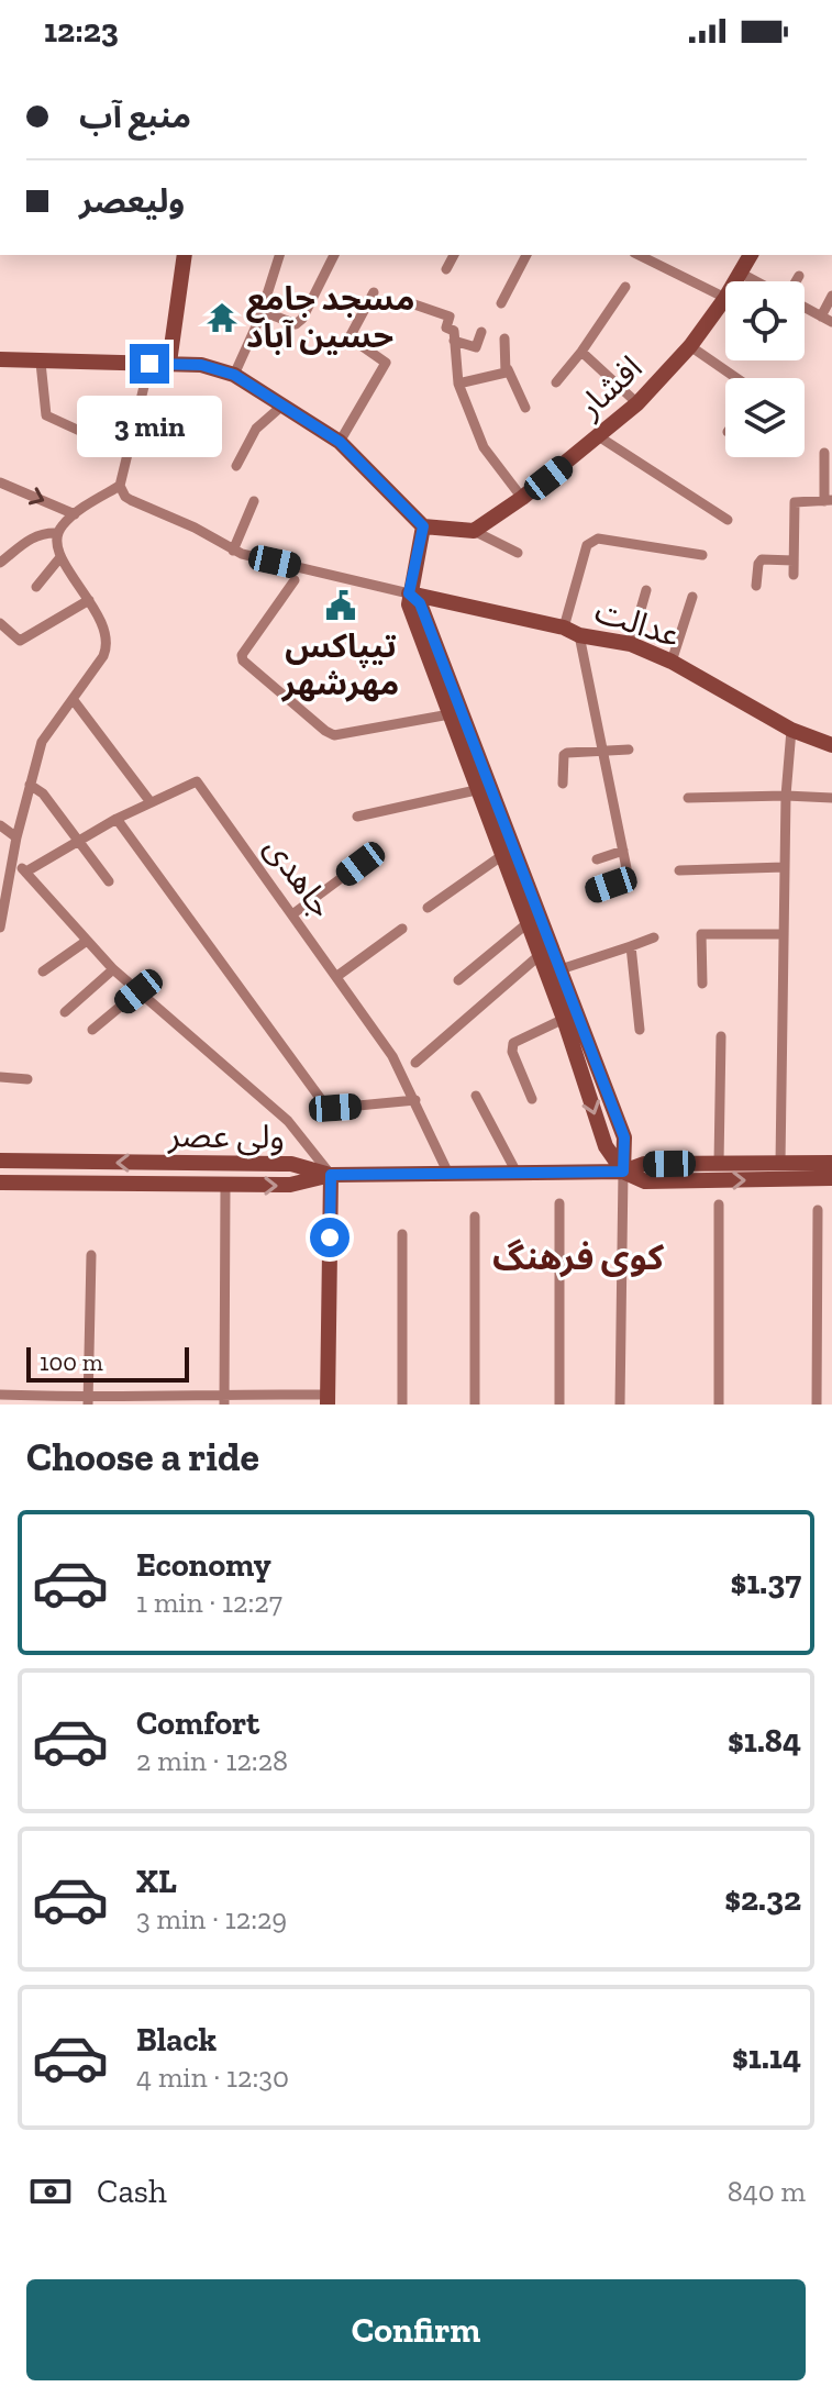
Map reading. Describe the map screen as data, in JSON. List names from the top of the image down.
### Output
{
  "streets": {
    "street": [
      "افشار",
      "عدالت",
      "جاهدی",
      "ولی عصر"
    ]
  },
  "districts": ["کوی فرهنگ"],
  "places": {
    "temple": ["مسجد جامع حسین آباد"],
    "public building": ["تیپاکس مهرشهر"]
  },
  "scale_bar": "100 m",
  "page": {
    "status": "12:23",
    "banner": ["منبع آب", "ولیعصر"],
    "bubble": "3 min",
    "scale": "100 m",
    "heading": "Choose a ride",
    "list": [
      {
        "name": "Economy",
        "note": "1 min · 12:27",
        "value": "$1.37"
      },
      {
        "name": "Comfort",
        "note": "2 min · 12:28",
        "value": "$1.84"
      },
      {
        "name": "XL",
        "note": "3 min · 12:29",
        "value": "$2.32"
      },
      {
        "name": "Black",
        "note": "4 min · 12:30",
        "value": "$1.14"
      }
    ],
    "pay": ["Cash", "840 m"],
    "buttons": "Confirm"
  }
}
